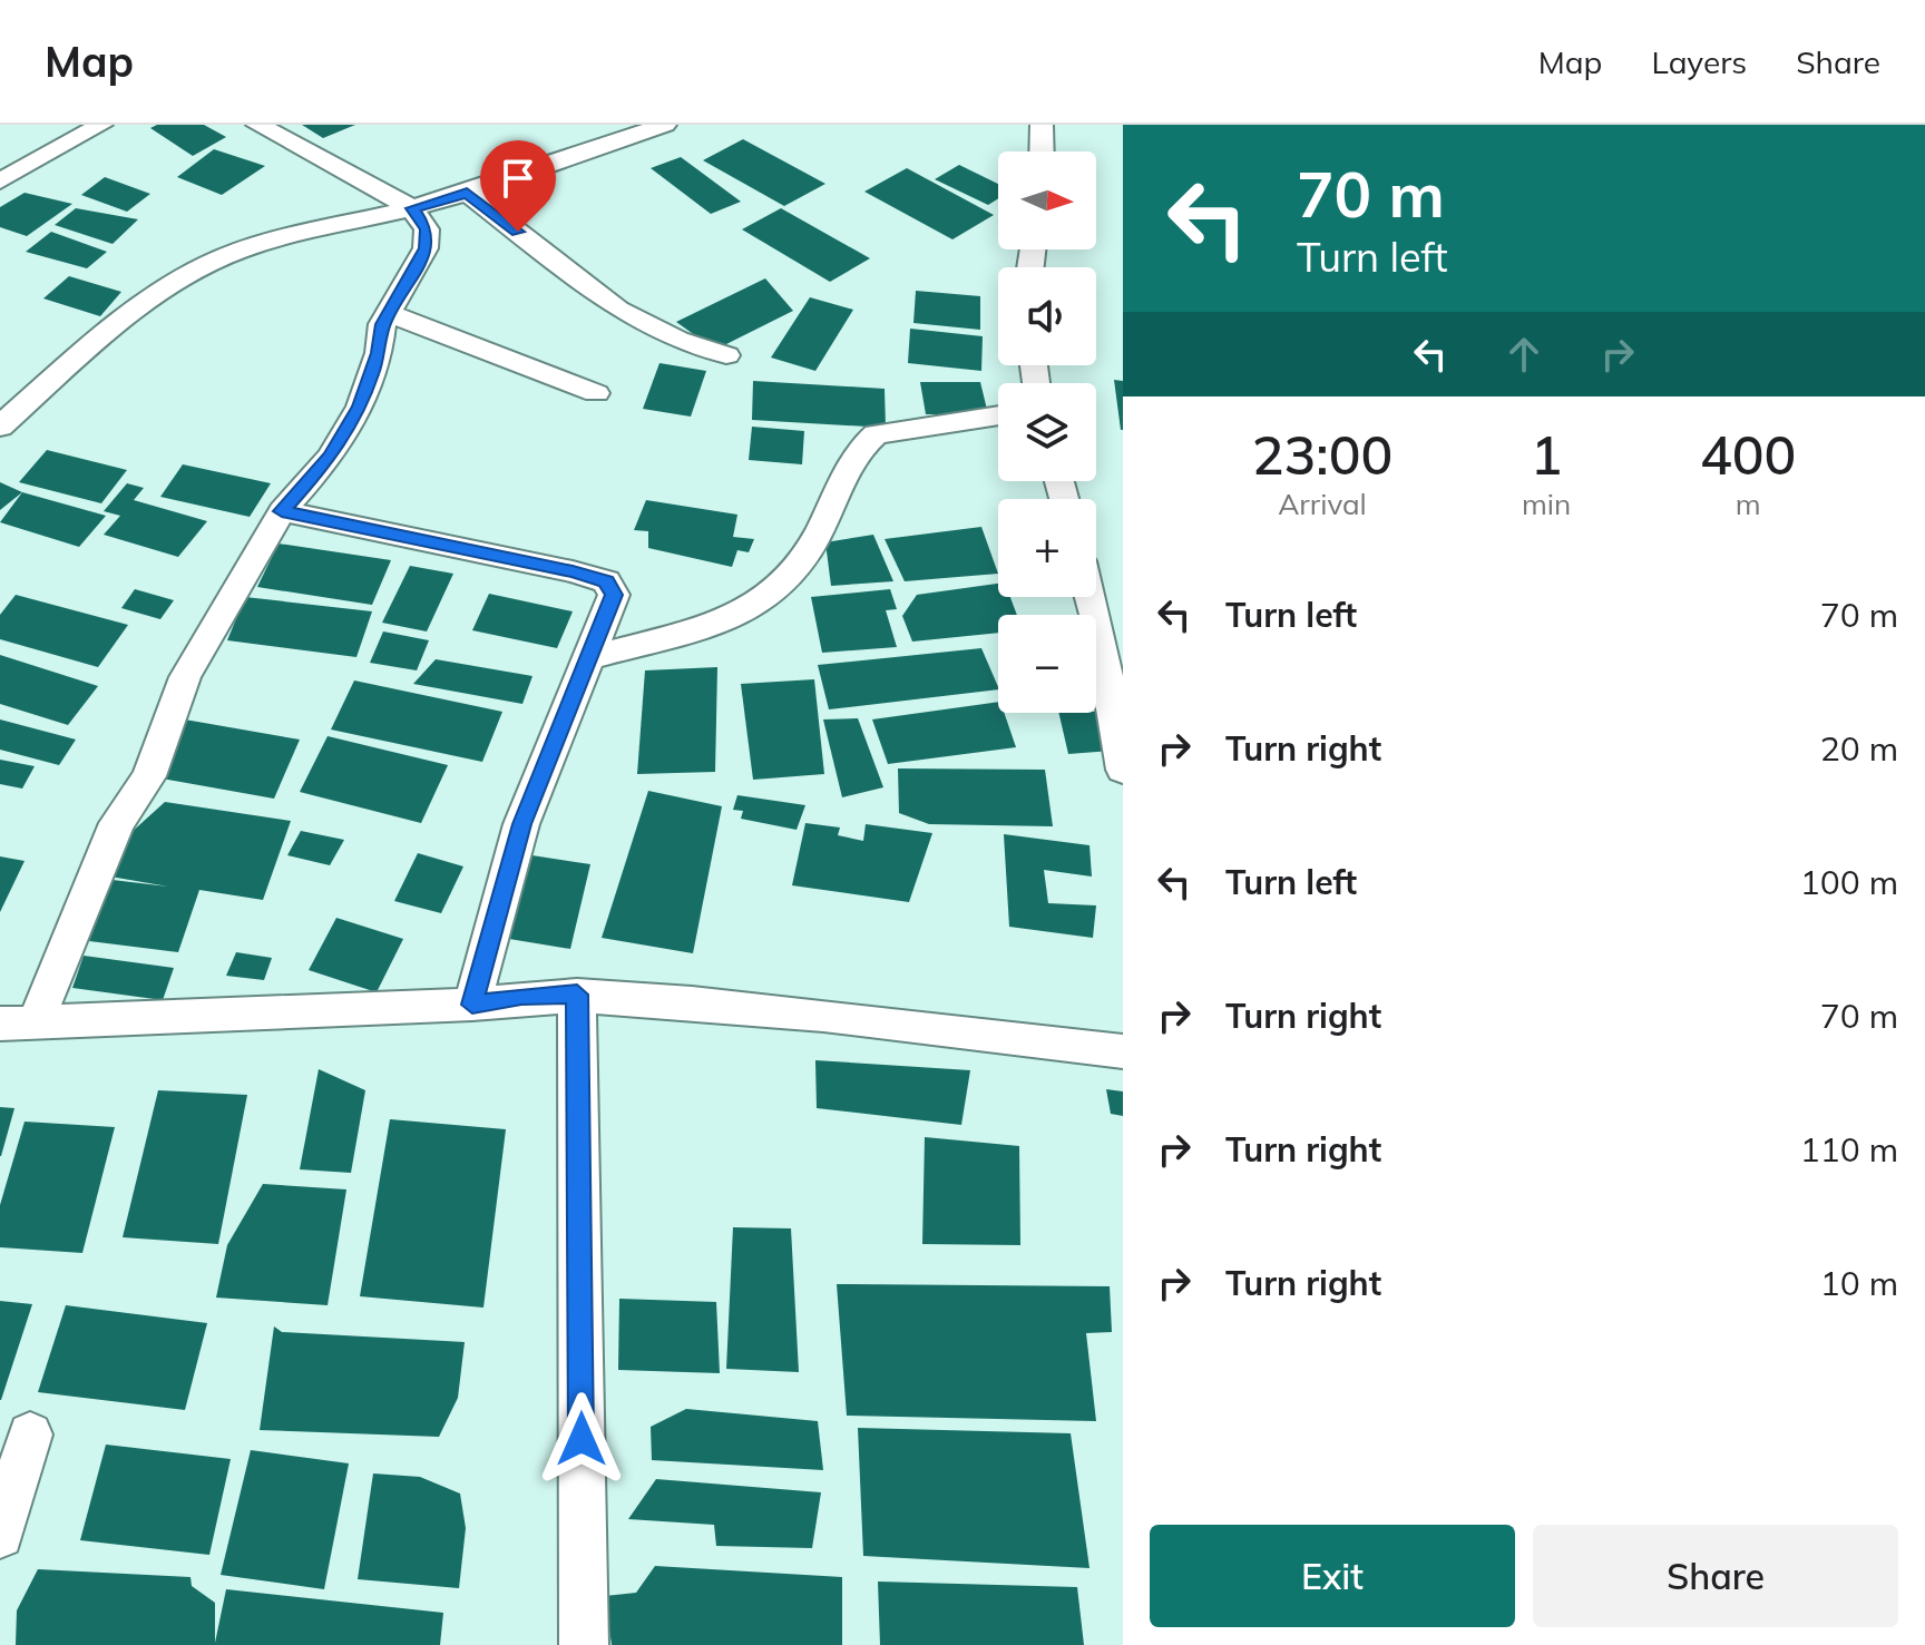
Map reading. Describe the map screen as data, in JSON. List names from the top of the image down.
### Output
{
  "north": "right",
  "page": {
    "header": "Map",
    "nav": ["Map", "Layers", "Share"],
    "turn": ["70 m", "Turn left"],
    "map_buttons": ["+", "−"],
    "eta": [
      "23:00",
      "Arrival",
      "1",
      "min",
      "400",
      "m"
    ],
    "list": [
      {
        "name": "Turn left",
        "value": "70 m"
      },
      {
        "name": "Turn right",
        "value": "20 m"
      },
      {
        "name": "Turn left",
        "value": "100 m"
      },
      {
        "name": "Turn right",
        "value": "70 m"
      },
      {
        "name": "Turn right",
        "value": "110 m"
      },
      {
        "name": "Turn right",
        "value": "10 m"
      }
    ],
    "buttons": ["Exit", "Share"]
  }
}
